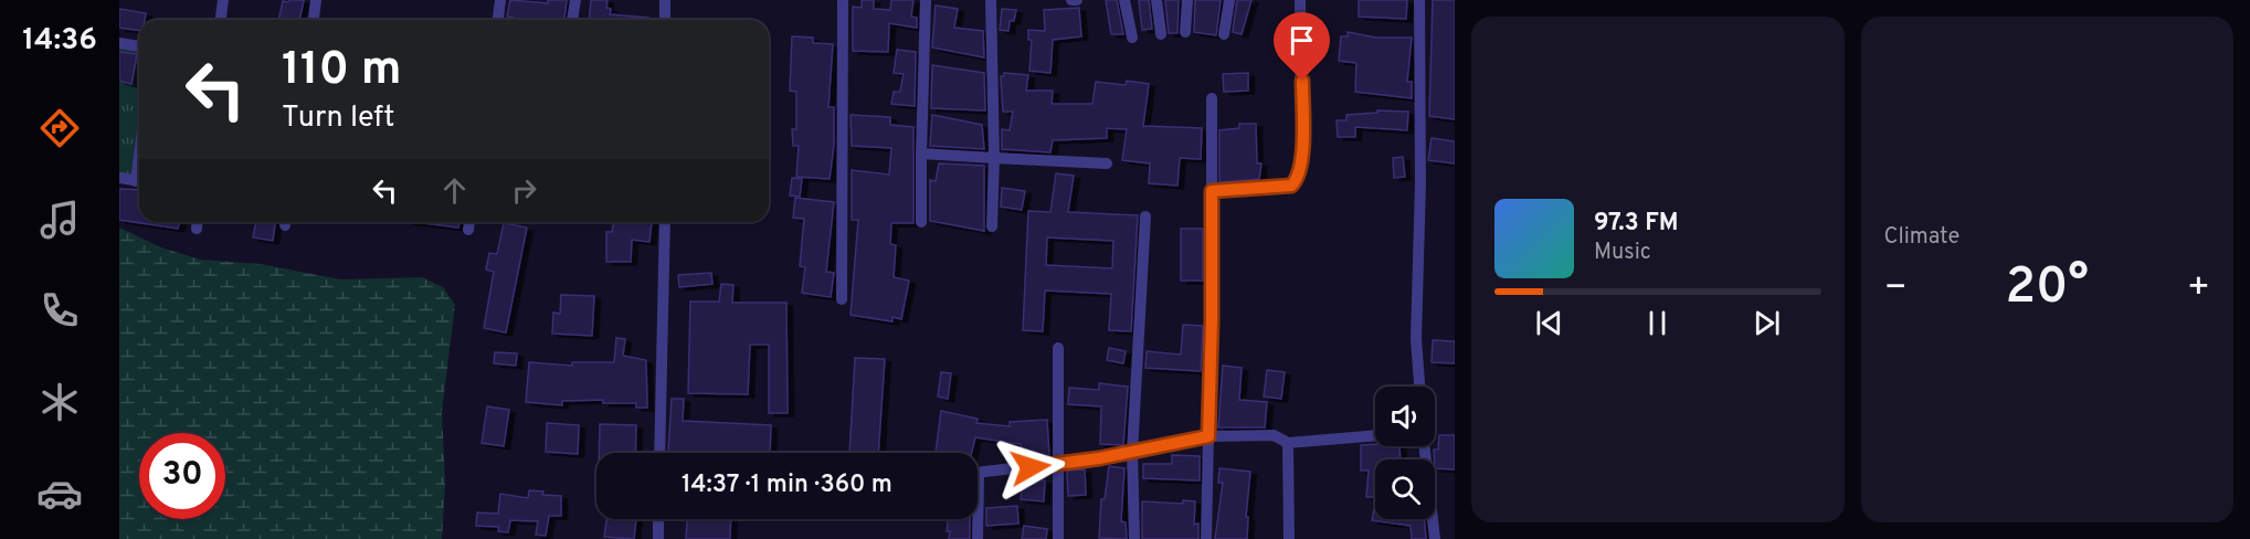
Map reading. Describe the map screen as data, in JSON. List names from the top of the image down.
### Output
{
  "page": {
    "tabs": "14:36",
    "tile": "Climate",
    "turn": ["110 m", "Turn left"],
    "song": ["97.3 FM", "Music"],
    "heat": ["−", "20°", "+"],
    "limit": "30",
    "trip": "14:37 · 1 min · 360 m"
  }
}
